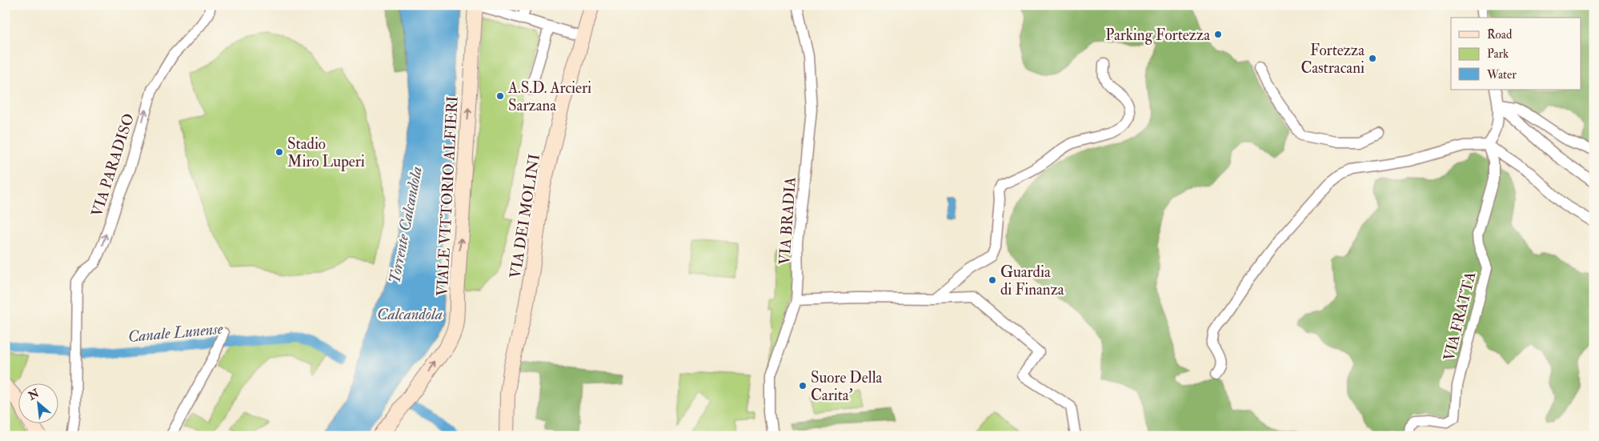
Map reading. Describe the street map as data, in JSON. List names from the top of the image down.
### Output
{
  "streets": {
    "street": [
      "VIA PARADISO",
      "VIALE VITTORIO ALFIERI",
      "VIA DEI MOLINI",
      "VIA BRADIA",
      "VIA FRATTA"
    ]
  },
  "one_way": ["VIA PARADISO", "VIALE VITTORIO ALFIERI"],
  "water": ["Torrente Calcandola", "Calcandola", "Canale Lunense"],
  "places": [
    "Parking Fortezza",
    "Fortezza Castracani",
    "A.S.D. Arcieri Sarzana",
    "Stadio Miro Luperi",
    "Guardia di Finanza",
    "Suore Della Carita'"
  ],
  "legend": ["Road", "Park", "Water"],
  "north": "top left"
}
